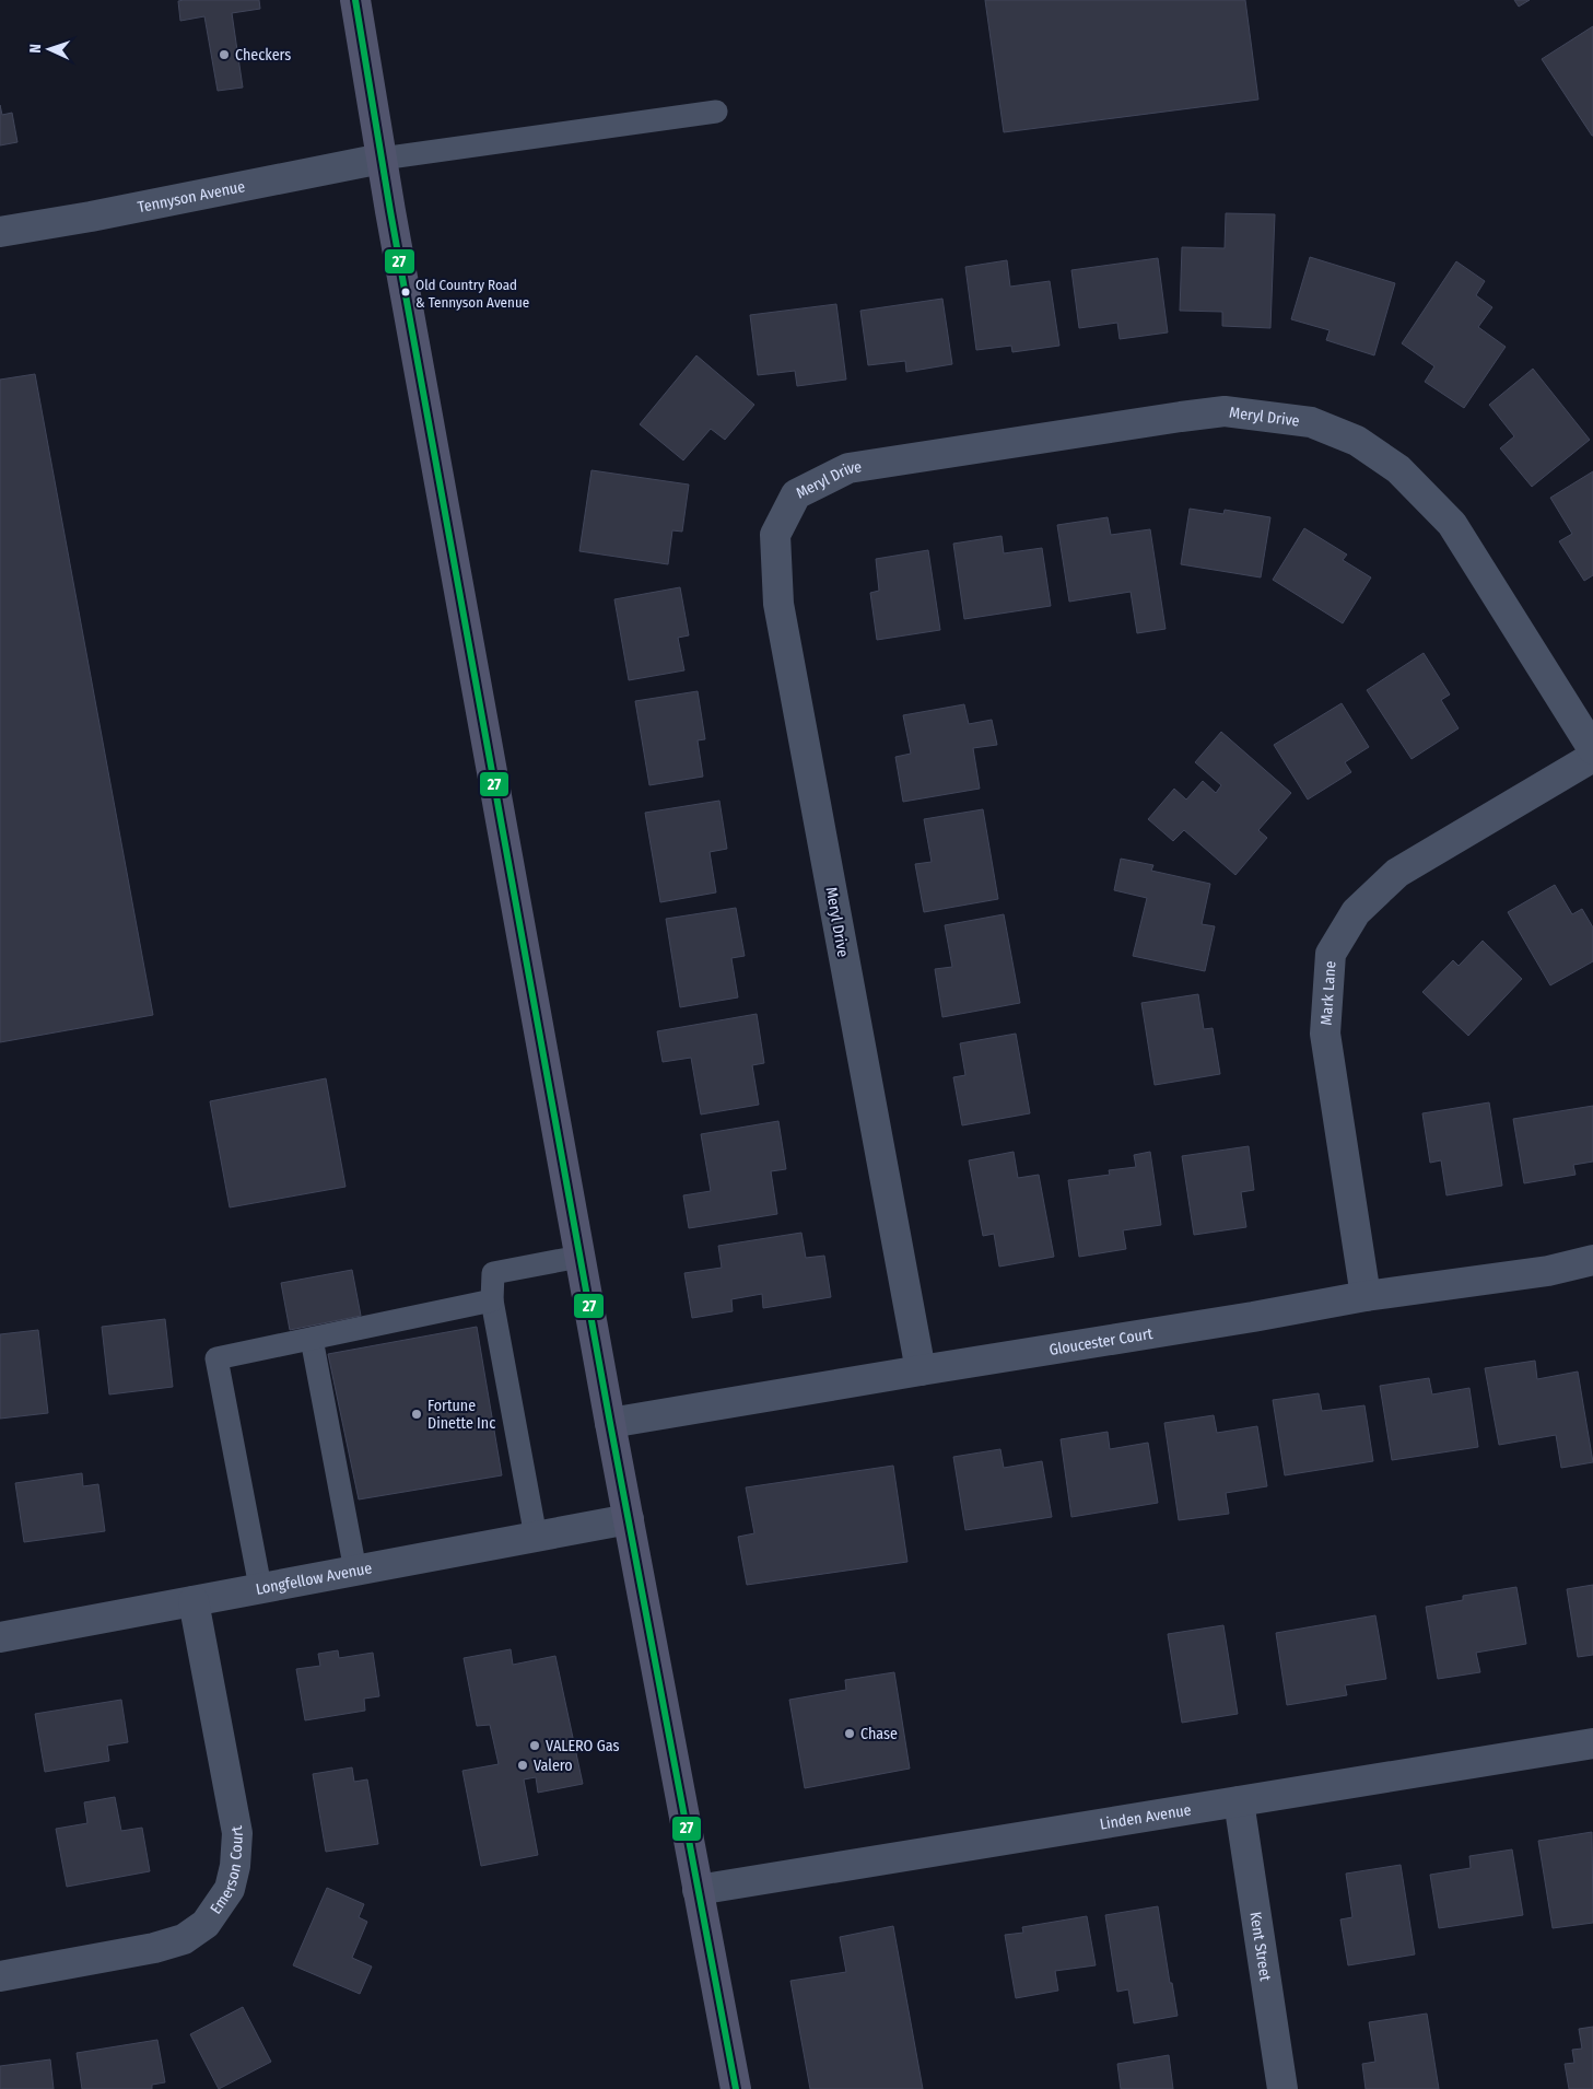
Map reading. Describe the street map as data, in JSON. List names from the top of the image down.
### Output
{
  "streets": {
    "street": [
      "Tennyson Avenue",
      "Meryl Drive",
      "Mark Lane",
      "Gloucester Court",
      "Longfellow Avenue",
      "Linden Avenue",
      "Emerson Court",
      "Kent Street"
    ]
  },
  "crossings": [
    ["Meryl Drive", "Gloucester Court"],
    ["Mark Lane", "Gloucester Court"],
    ["Longfellow Avenue", "Emerson Court"],
    ["Linden Avenue", "Kent Street"]
  ],
  "places": [
    "Checkers",
    "Old Country Road & Tennyson Avenue",
    "Fortune Dinette Inc",
    "Chase",
    "VALERO Gas",
    "Valero"
  ],
  "lines": ["transit line 27"],
  "north": "left"
}
